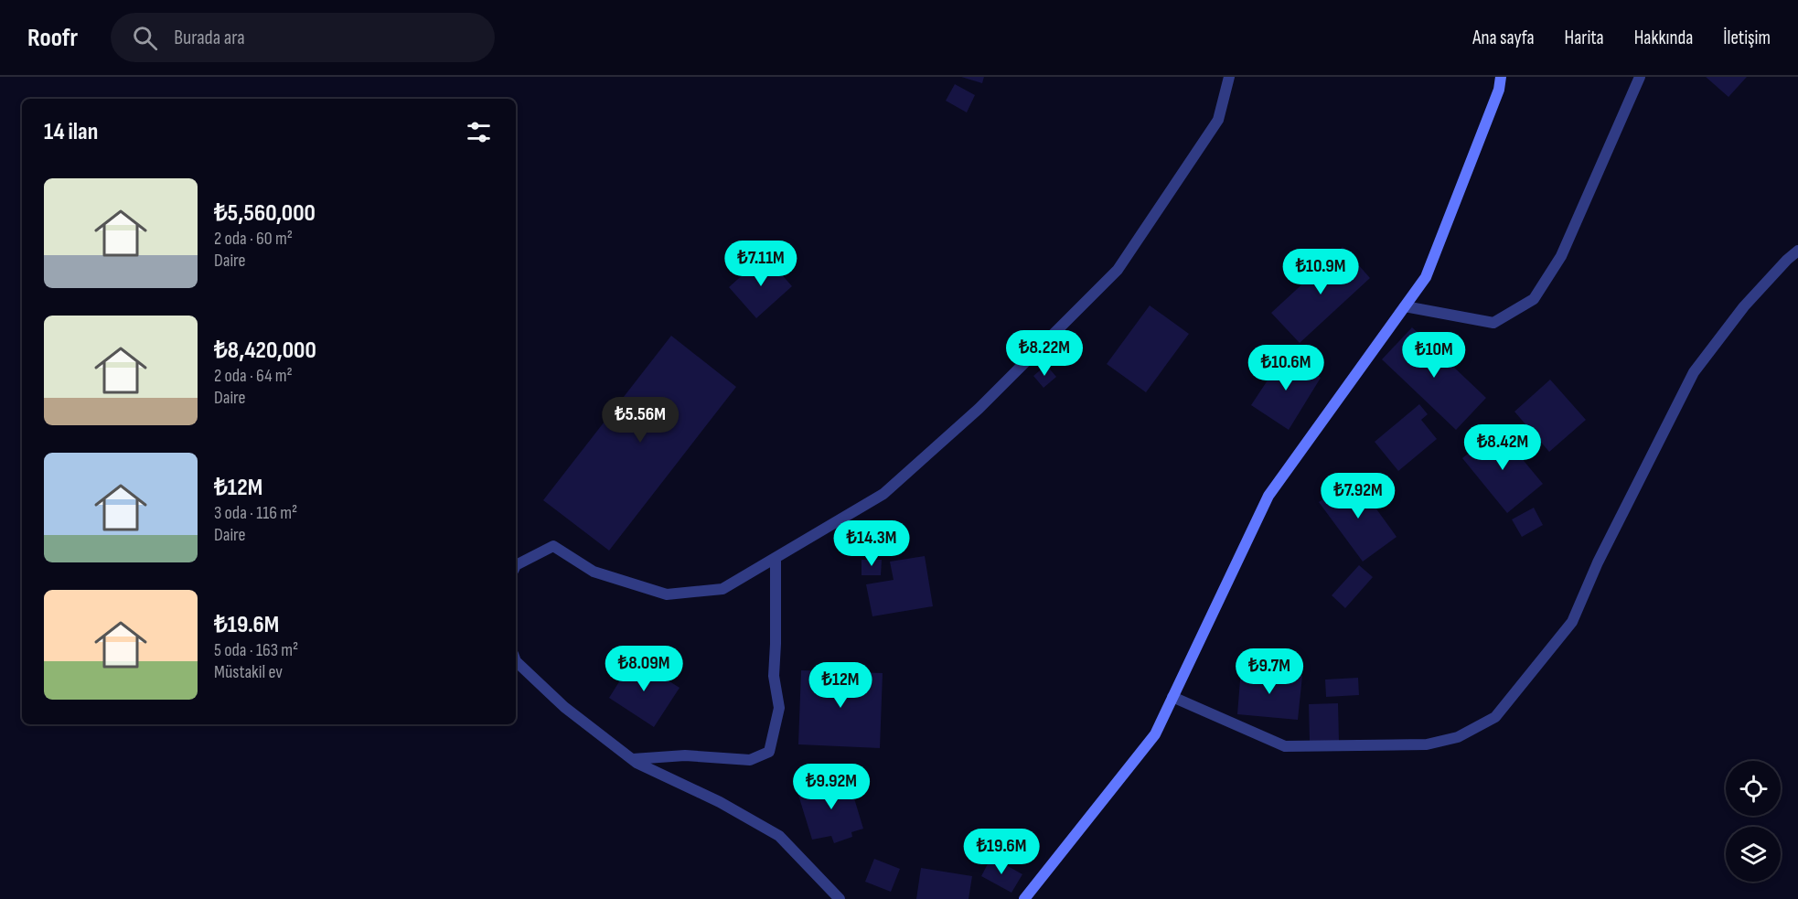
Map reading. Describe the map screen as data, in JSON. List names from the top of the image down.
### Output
{
  "page": {
    "header": "Roofr",
    "search": "Burada ara",
    "nav": [
      "Ana sayfa",
      "Harita",
      "Hakkında",
      "İletişim"
    ],
    "heading": "14 ilan",
    "list": [
      {
        "name": "₺5,560,000",
        "note": "2 oda · 60 m² · Daire"
      },
      {
        "name": "₺8,420,000",
        "note": "2 oda · 64 m² · Daire"
      },
      {
        "name": "₺12M",
        "note": "3 oda · 116 m² · Daire"
      },
      {
        "name": "₺19.6M",
        "note": "5 oda · 163 m² · Müstakil ev"
      }
    ],
    "price": [
      "₺7.11M",
      "₺10.9M",
      "₺8.22M",
      "₺10M",
      "₺10.6M",
      "₺5.56M",
      "₺8.42M",
      "₺7.92M",
      "₺14.3M",
      "₺8.09M",
      "₺9.7M",
      "₺12M",
      "₺9.92M",
      "₺19.6M"
    ]
  }
}
